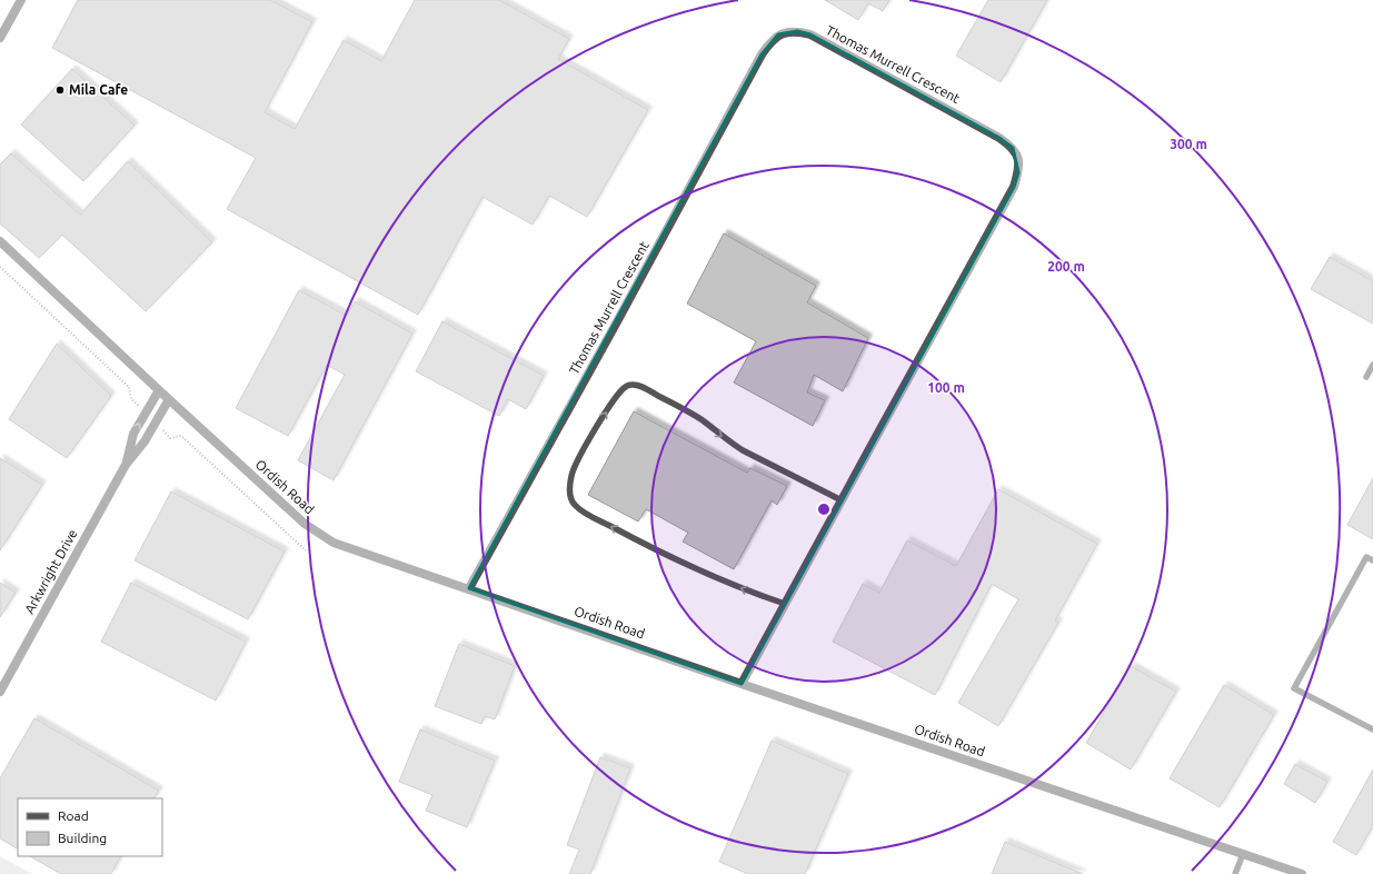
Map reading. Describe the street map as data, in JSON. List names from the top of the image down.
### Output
{
  "streets": {
    "street": ["Thomas Murrell Crescent", "Ordish Road", "Arkwright Drive"]
  },
  "crossings": [
    ["Thomas Murrell Crescent", "Ordish Road"],
    ["Ordish Road", "Arkwright Drive"]
  ],
  "places": ["Mila Cafe"],
  "legend": ["Road", "Building"],
  "rings": ["300 m", "200 m", "100 m"]
}
